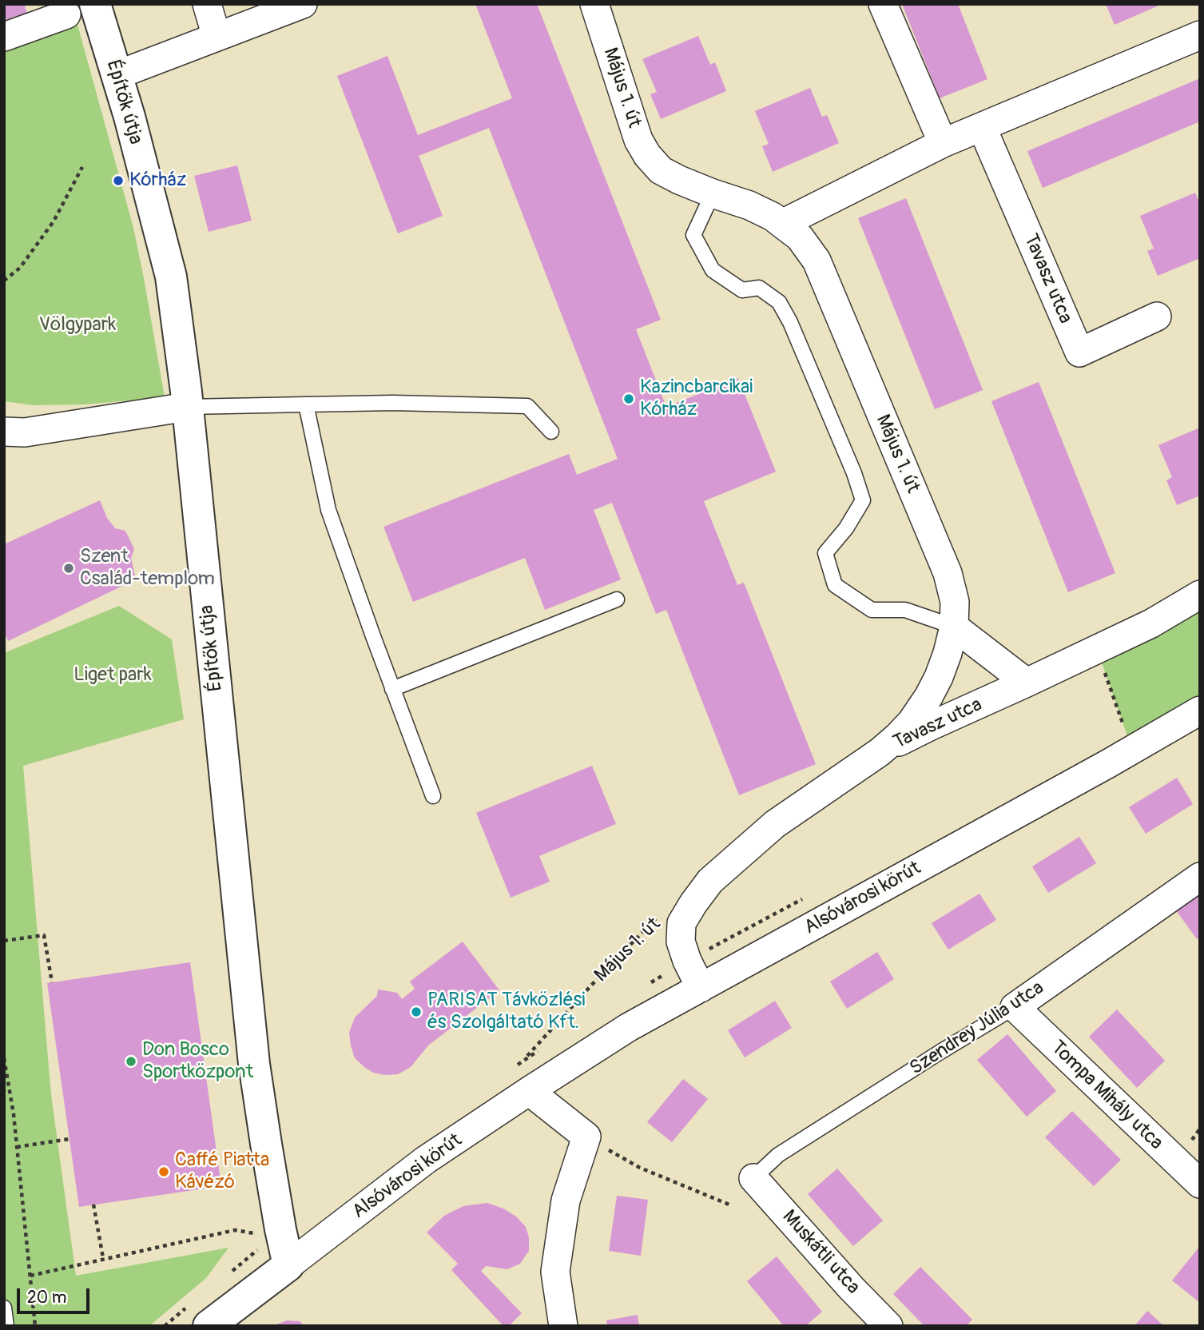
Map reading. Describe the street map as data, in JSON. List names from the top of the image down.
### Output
{
  "streets": {
    "street": [
      "Május 1. út",
      "Építők útja",
      "Tavasz utca",
      "Alsóvárosi körút",
      "Szendrey Júlia utca",
      "Tompa Mihály utca",
      "Muskátli utca"
    ]
  },
  "crossings": [
    ["Május 1. út", "Tavasz utca"],
    ["Május 1. út", "Alsóvárosi körút"],
    ["Építők útja", "Alsóvárosi körút"],
    ["Szendrey Júlia utca", "Tompa Mihály utca"],
    ["Szendrey Júlia utca", "Muskátli utca"]
  ],
  "parks": ["Völgypark", "Liget park"],
  "places": [
    "Kórház",
    "Kazincbarcikai Kórház",
    "Szent Család-templom",
    "PARISAT Távközlési és Szolgáltató Kft.",
    "Don Bosco Sportközpont",
    "Caffé Piatta Kávézó"
  ],
  "scale_bar": "20 m"
}
